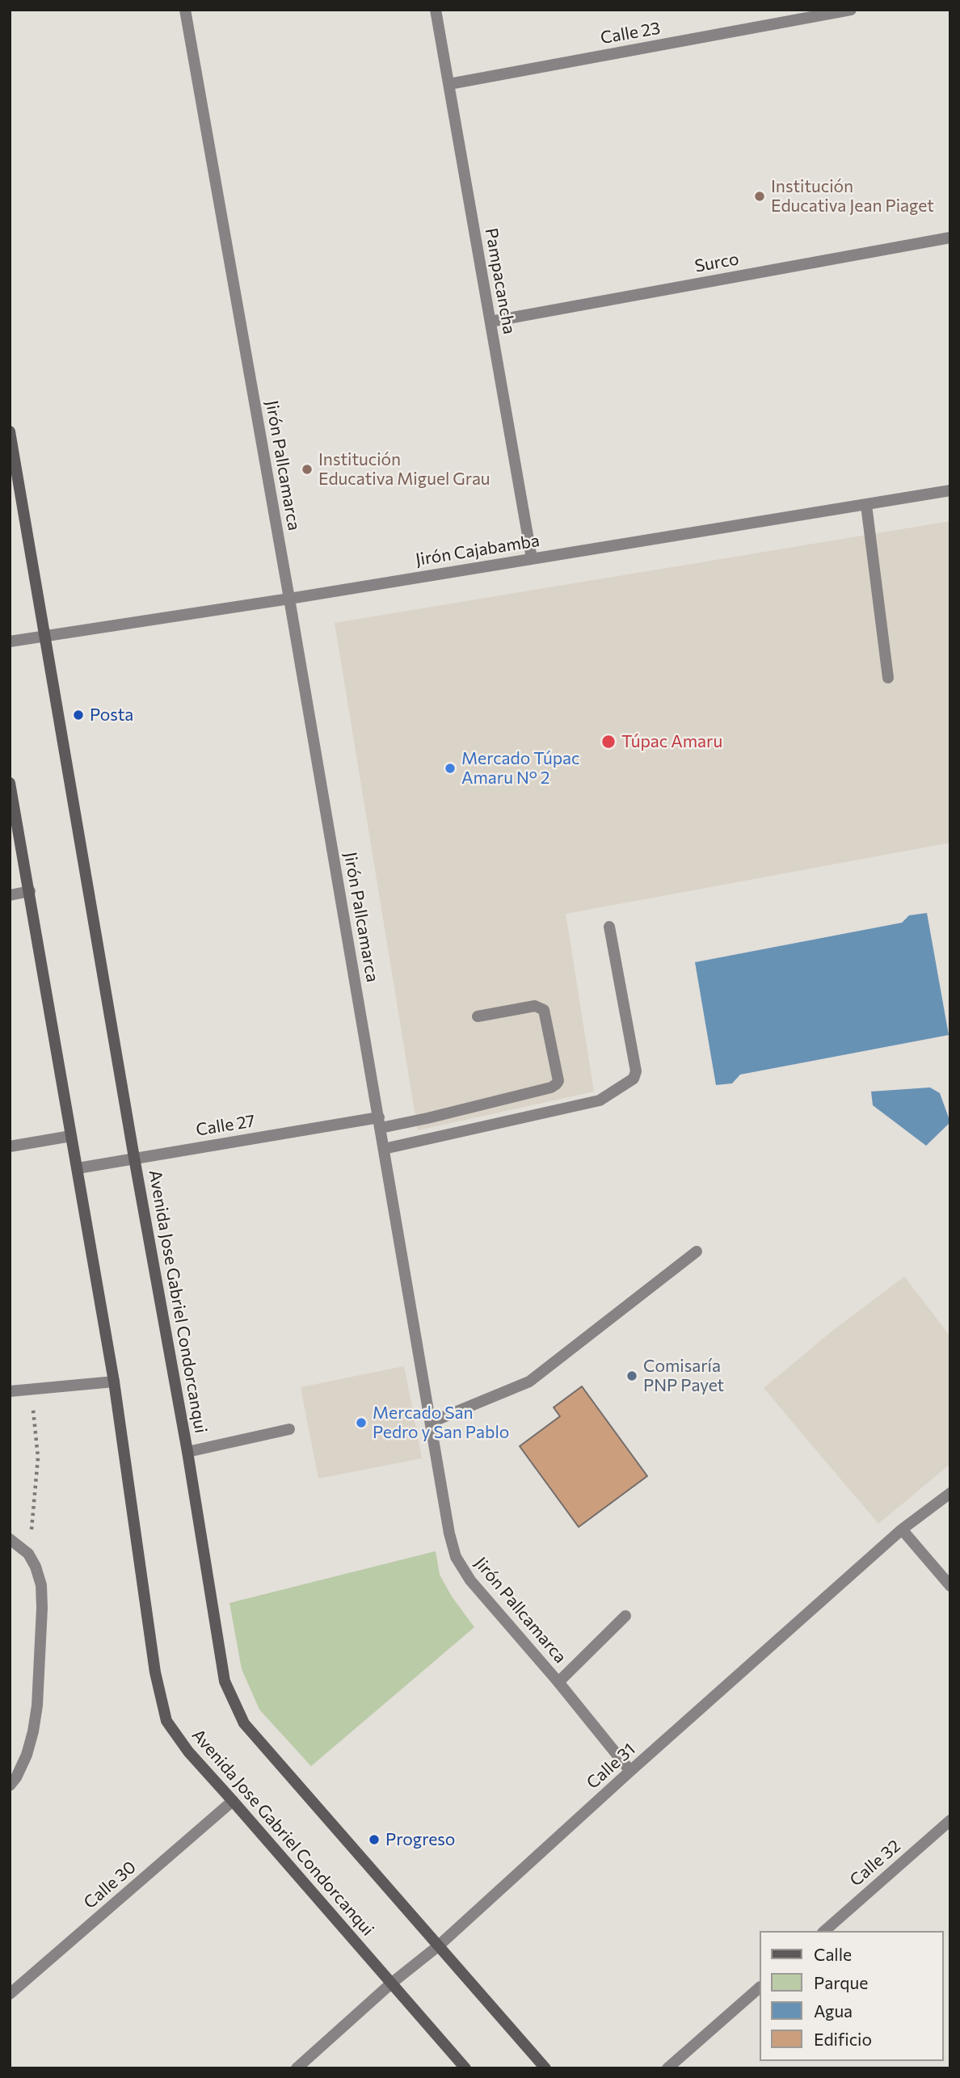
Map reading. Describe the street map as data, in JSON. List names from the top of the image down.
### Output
{
  "streets": {
    "main road": ["Avenida Jose Gabriel Condorcanqui"],
    "street": [
      "Calle 23",
      "Surco",
      "Pampacancha",
      "Jirón Pallcamarca",
      "Jirón Cajabamba",
      "Calle 27",
      "Calle 31",
      "Calle 32",
      "Calle 30"
    ]
  },
  "crossings": [
    ["Calle 23", "Pampacancha"],
    ["Surco", "Pampacancha"],
    ["Pampacancha", "Jirón Cajabamba"],
    ["Jirón Pallcamarca", "Jirón Cajabamba"],
    ["Jirón Pallcamarca", "Calle 27"],
    ["Jirón Pallcamarca", "Calle 31"],
    ["Jirón Cajabamba", "Avenida Jose Gabriel Condorcanqui"],
    ["Calle 27", "Avenida Jose Gabriel Condorcanqui"],
    ["Avenida Jose Gabriel Condorcanqui", "Calle 31"],
    ["Avenida Jose Gabriel Condorcanqui", "Calle 30"]
  ],
  "places": [
    "Institución Educativa Jean Piaget",
    "Institución Educativa Miguel Grau",
    "Posta",
    "Túpac Amaru",
    "Mercado Túpac Amaru N° 2",
    "Comisaría PNP Payet",
    "Mercado San Pedro y San Pablo",
    "Progreso"
  ],
  "legend": [
    "Calle",
    "Parque",
    "Agua",
    "Edificio"
  ]
}
